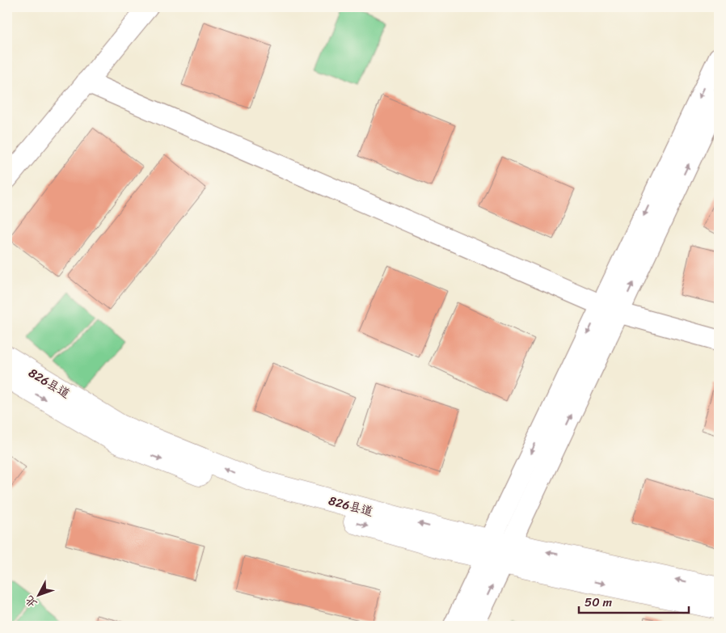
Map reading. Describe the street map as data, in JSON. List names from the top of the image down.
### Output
{
  "streets": {
    "main road": ["826县道"]
  },
  "scale_bar": "50 m",
  "north": "bottom left"
}
